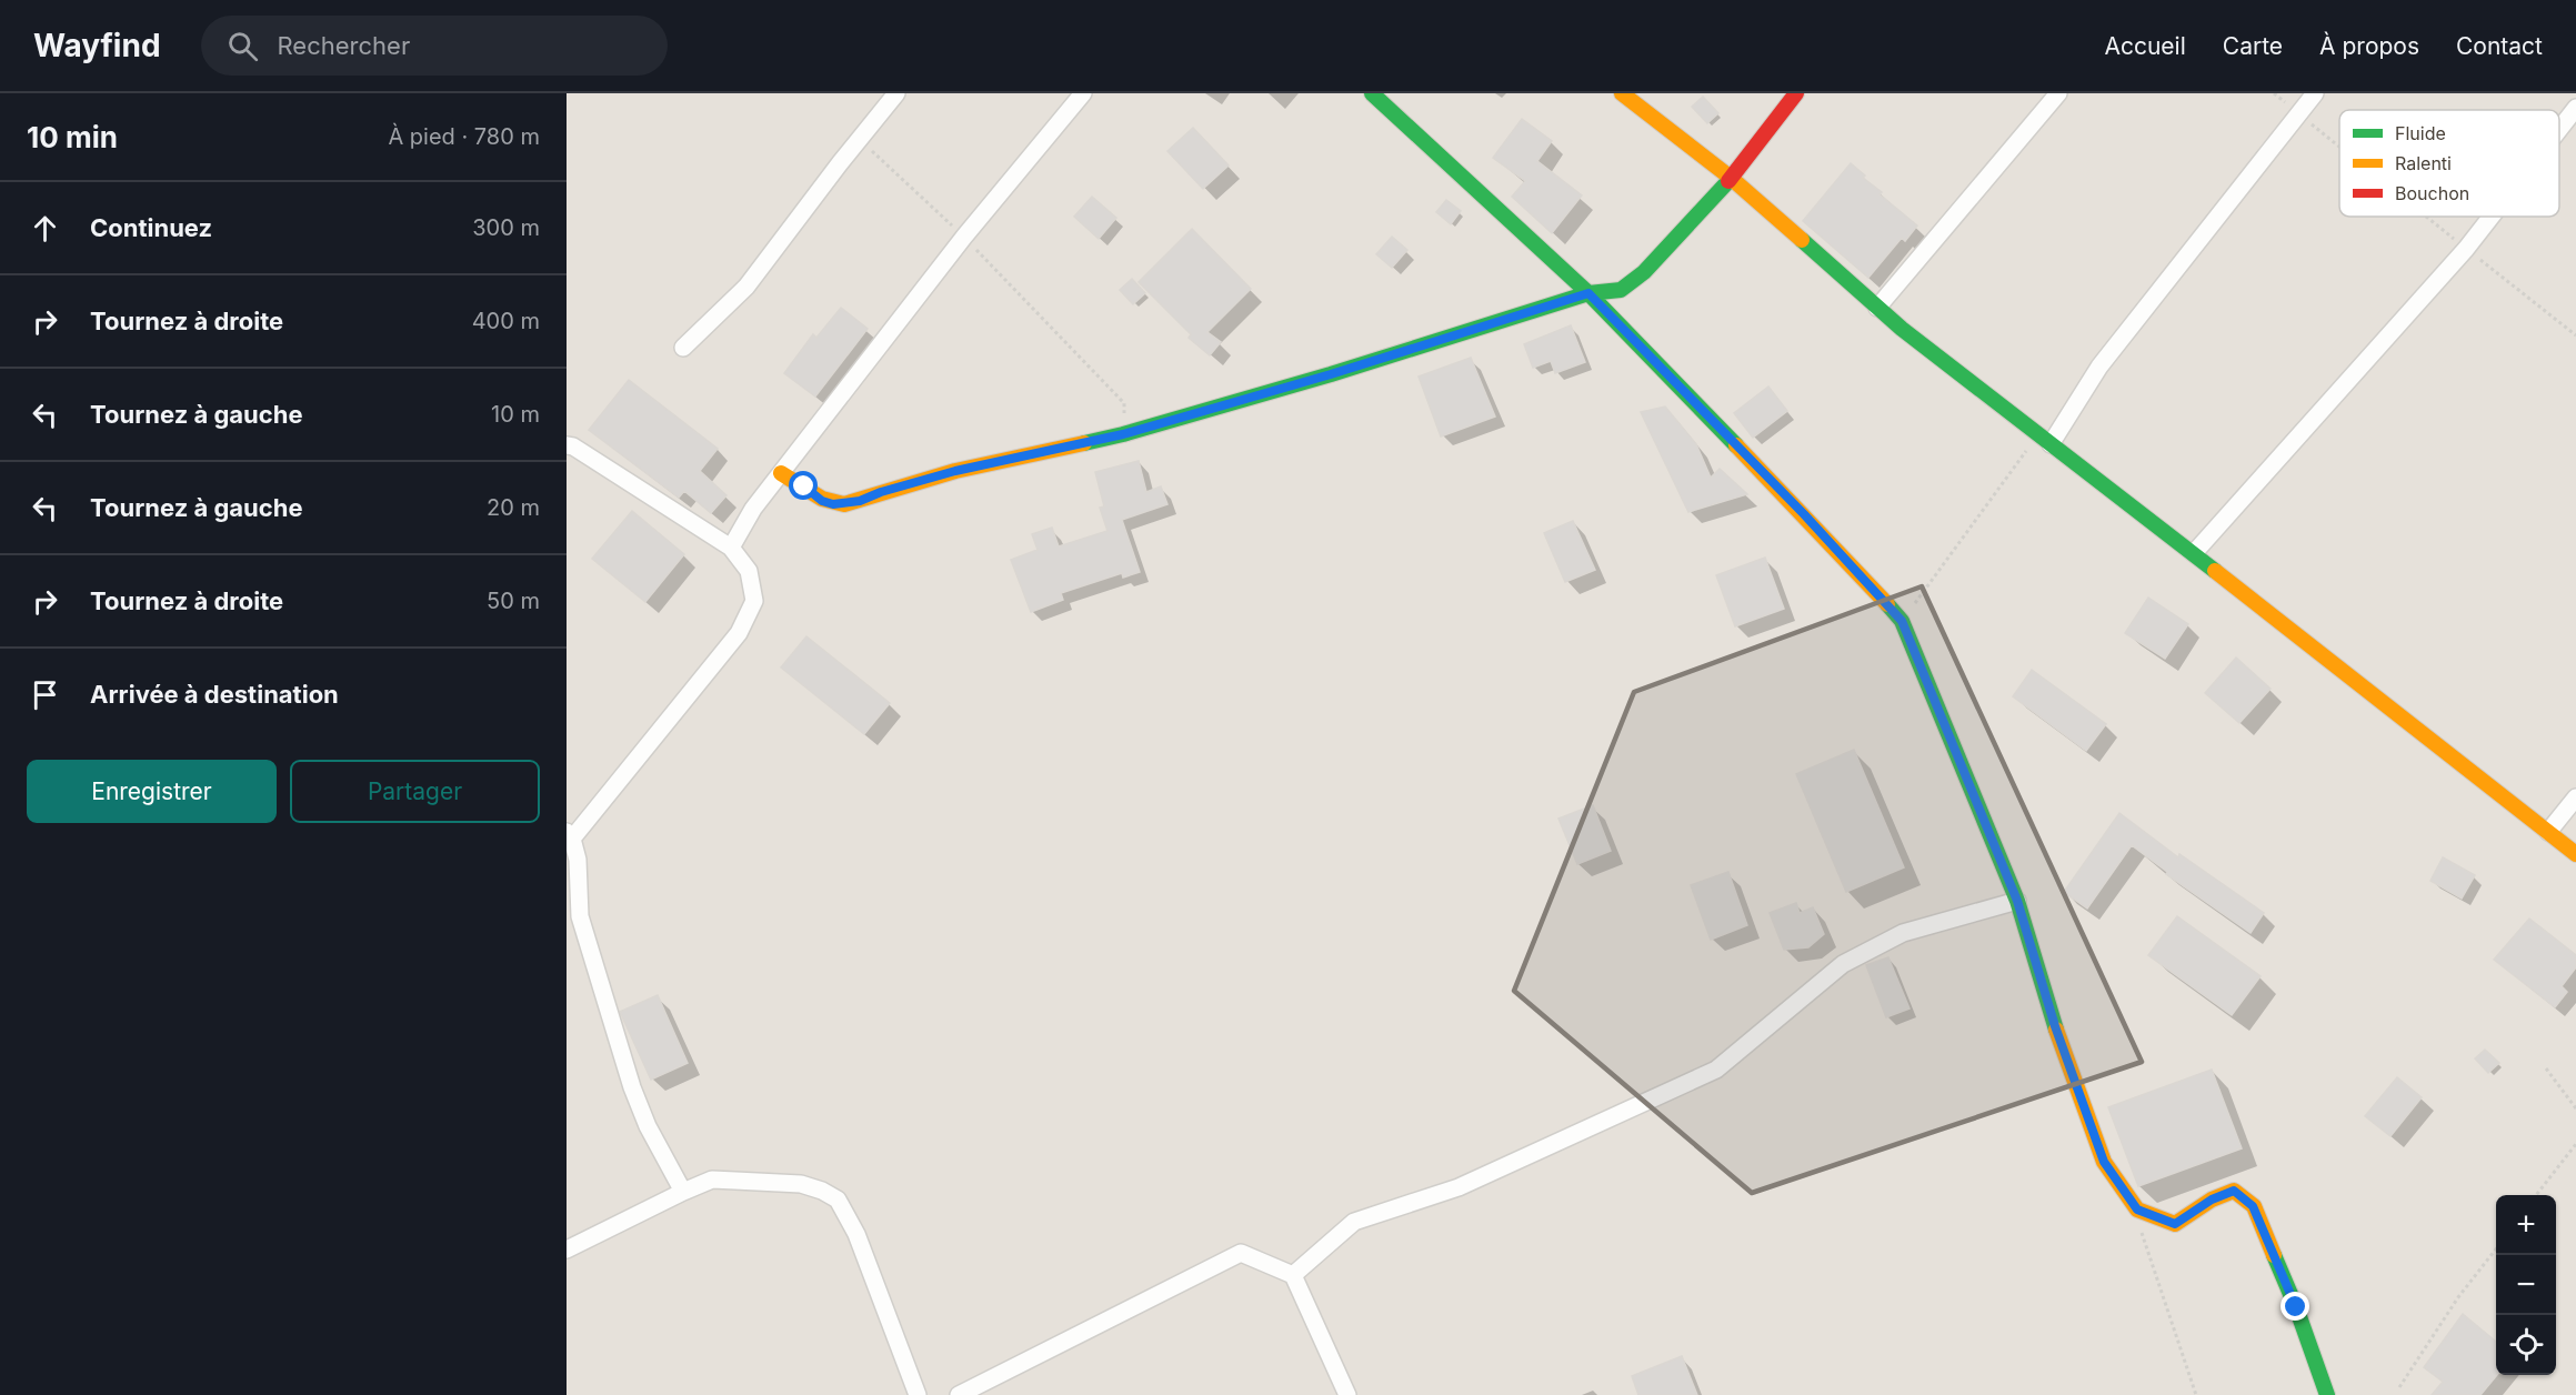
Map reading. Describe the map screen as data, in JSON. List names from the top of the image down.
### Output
{
  "legend": ["Fluide", "Ralenti", "Bouchon"],
  "page": {
    "header": "Wayfind",
    "search": "Rechercher",
    "nav": [
      "Accueil",
      "Carte",
      "À propos",
      "Contact"
    ],
    "heading": ["10 min", "À pied · 780 m"],
    "list": [
      ["Continuez", "300 m"],
      ["Tournez à droite", "400 m"],
      ["Tournez à gauche", "10 m"],
      ["Tournez à gauche", "20 m"],
      ["Tournez à droite", "50 m"],
      "Arrivée à destination"
    ],
    "buttons": ["Enregistrer", "Partager"],
    "map_buttons": ["+", "−"]
  }
}
